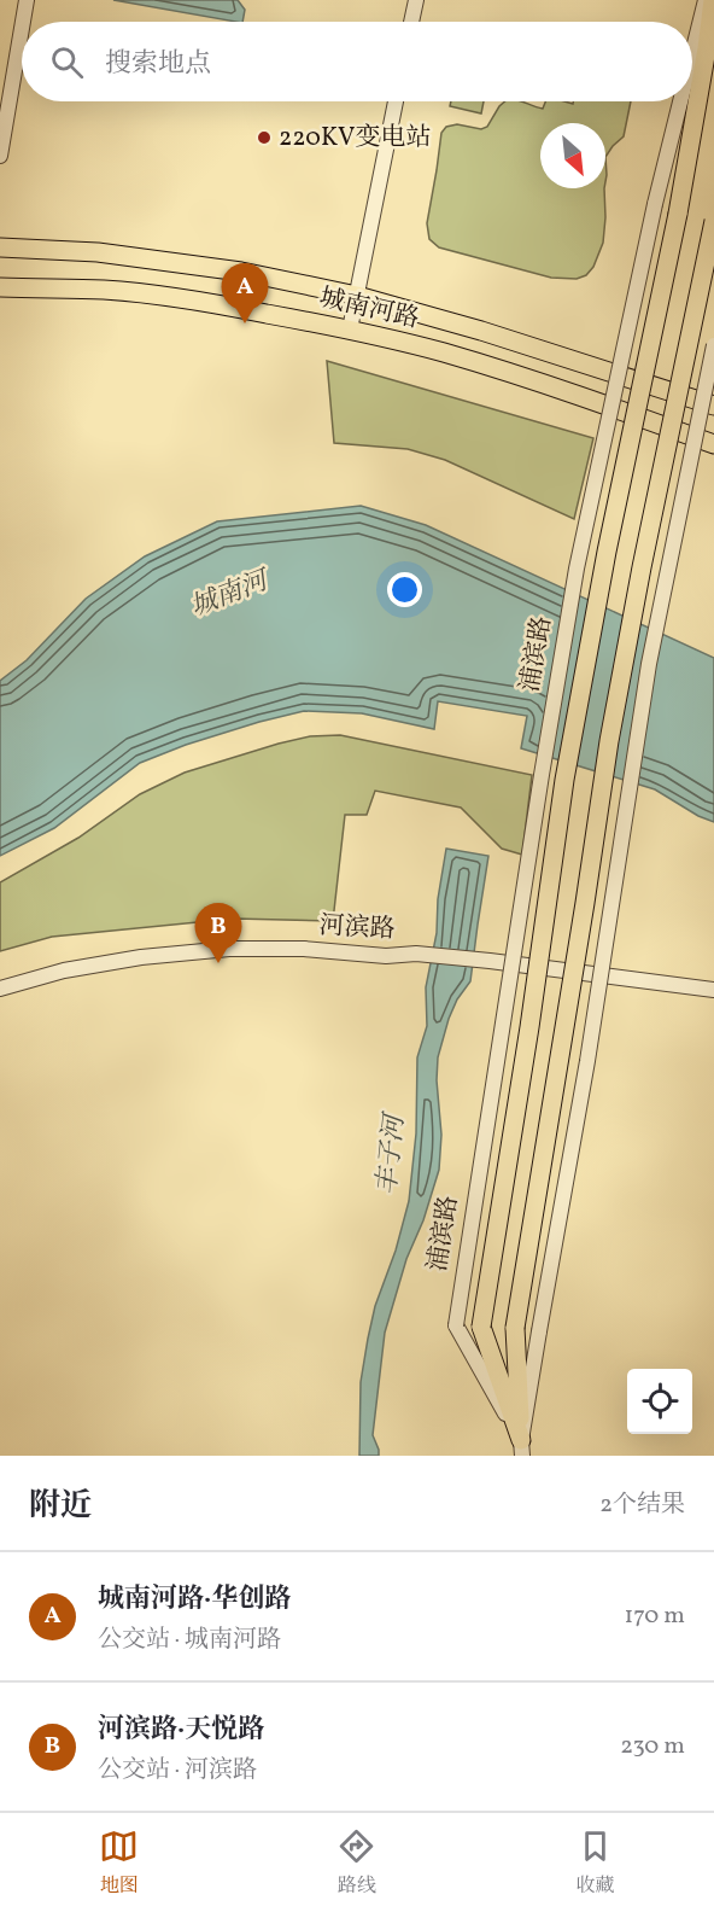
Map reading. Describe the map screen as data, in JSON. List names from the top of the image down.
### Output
{
  "streets": {
    "main road": ["城南河路", "浦滨路"],
    "street": ["河滨路"]
  },
  "water": ["城南河", "丰子河"],
  "places": ["220KV变电站"],
  "north": "bottom right",
  "page": {
    "search": "搜索地点",
    "pins": ["A", "B"],
    "heading": ["附近", "2个结果"],
    "list": [
      {
        "mark": "A",
        "name": "城南河路·华创路",
        "note": "公交站 · 城南河路",
        "value": "170 m"
      },
      {
        "mark": "B",
        "name": "河滨路·天悦路",
        "note": "公交站 · 河滨路",
        "value": "230 m"
      }
    ],
    "nav": ["地图", "路线", "收藏"]
  }
}
